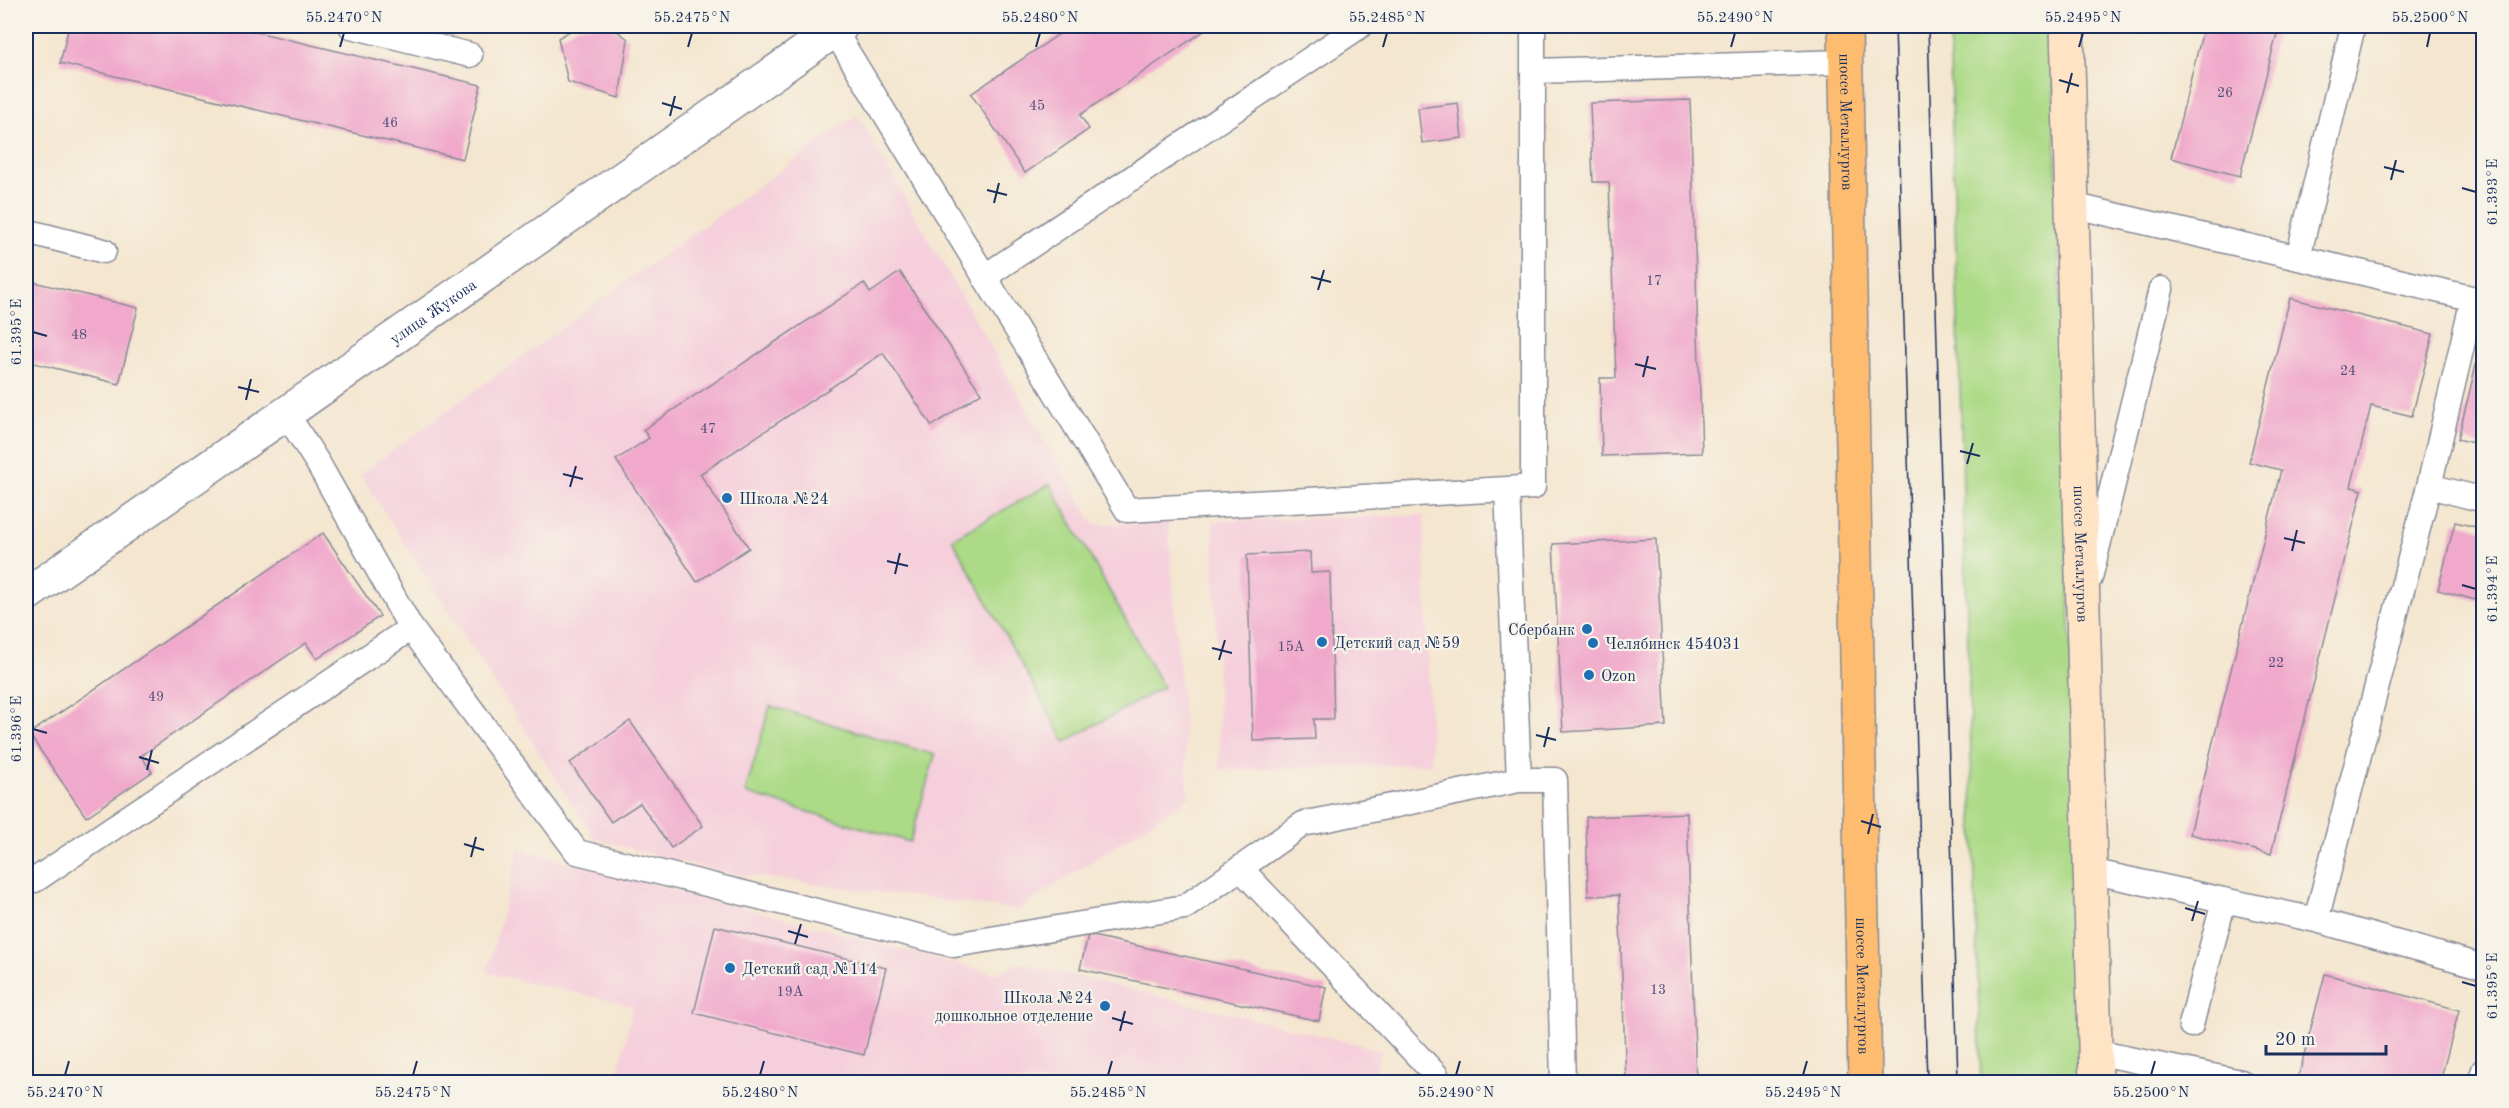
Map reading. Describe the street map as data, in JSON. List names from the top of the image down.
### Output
{
  "streets": {
    "main road": ["шоссе Металлургов"],
    "street": ["улица Жукова"]
  },
  "places": [
    "Школа №24",
    "Сбербанк",
    "Детский сад №59",
    "Челябинск 454031",
    "Ozon",
    "Детский сад №114",
    "Школа №24 дошкольное отделение"
  ],
  "house_numbers": [
    "26",
    "45",
    "46",
    "17",
    "48",
    "24",
    "47",
    "15А",
    "22",
    "49",
    "13",
    "19А"
  ],
  "scale_bar": "20 m",
  "coordinates": [
    "55.2470°N",
    "55.2475°N",
    "55.2480°N",
    "55.2485°N",
    "55.2490°N",
    "55.2495°N",
    "55.2500°N",
    "61.393°E",
    "61.395°E",
    "61.394°E",
    "61.396°E"
  ]
}
